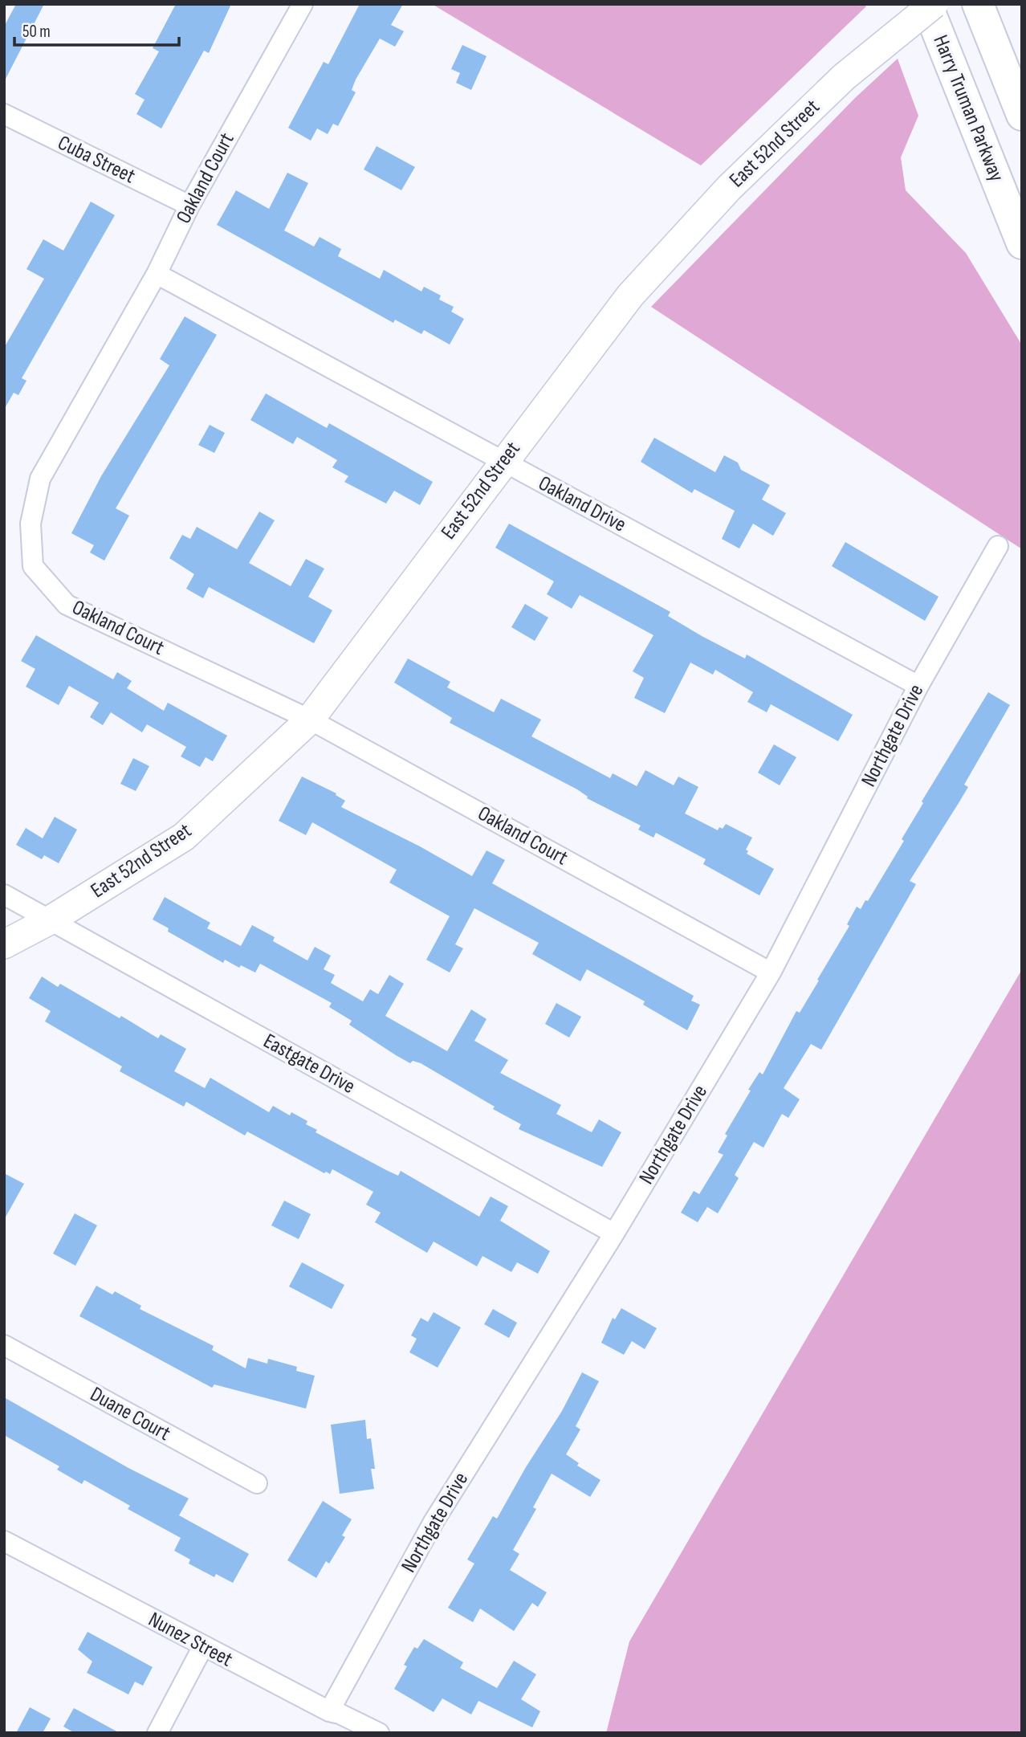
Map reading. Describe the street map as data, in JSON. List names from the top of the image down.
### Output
{
  "streets": {
    "highway": ["Harry Truman Parkway"],
    "main road": ["East 52nd Street"],
    "street": [
      "Cuba Street",
      "Oakland Court",
      "Oakland Drive",
      "Northgate Drive",
      "Eastgate Drive",
      "Duane Court",
      "Nunez Street"
    ]
  },
  "crossings": [
    ["East 52nd Street", "Oakland Court"],
    ["East 52nd Street", "Oakland Drive"],
    ["East 52nd Street", "Eastgate Drive"],
    ["Cuba Street", "Oakland Court"],
    ["Oakland Court", "Oakland Drive"],
    ["Oakland Court", "Northgate Drive"],
    ["Oakland Drive", "Northgate Drive"],
    ["Northgate Drive", "Eastgate Drive"],
    ["Northgate Drive", "Nunez Street"]
  ],
  "scale_bar": "50 m"
}
